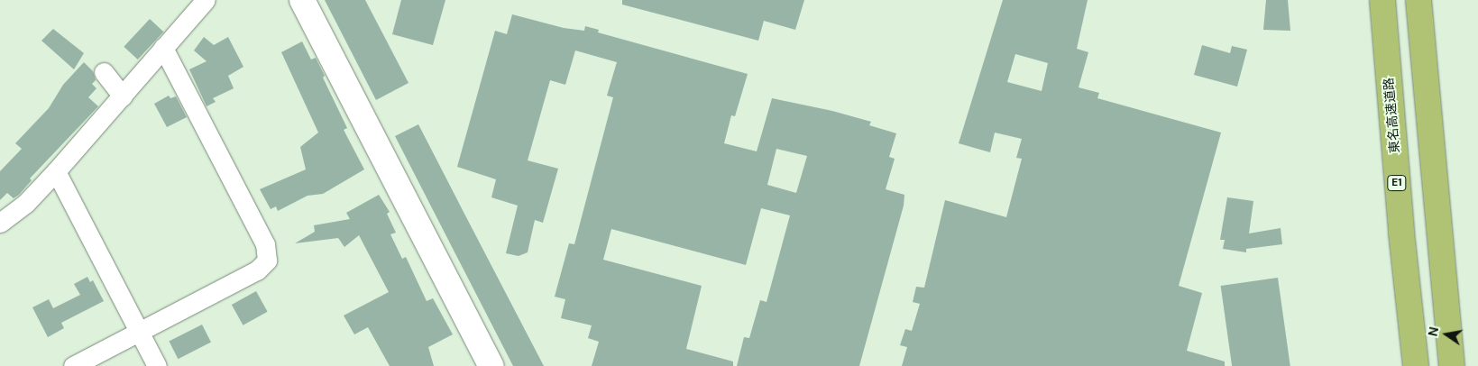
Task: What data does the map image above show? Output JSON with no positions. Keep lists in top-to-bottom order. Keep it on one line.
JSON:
{"streets":{"highway":["東名高速道路","E1"]},"north":"left"}
